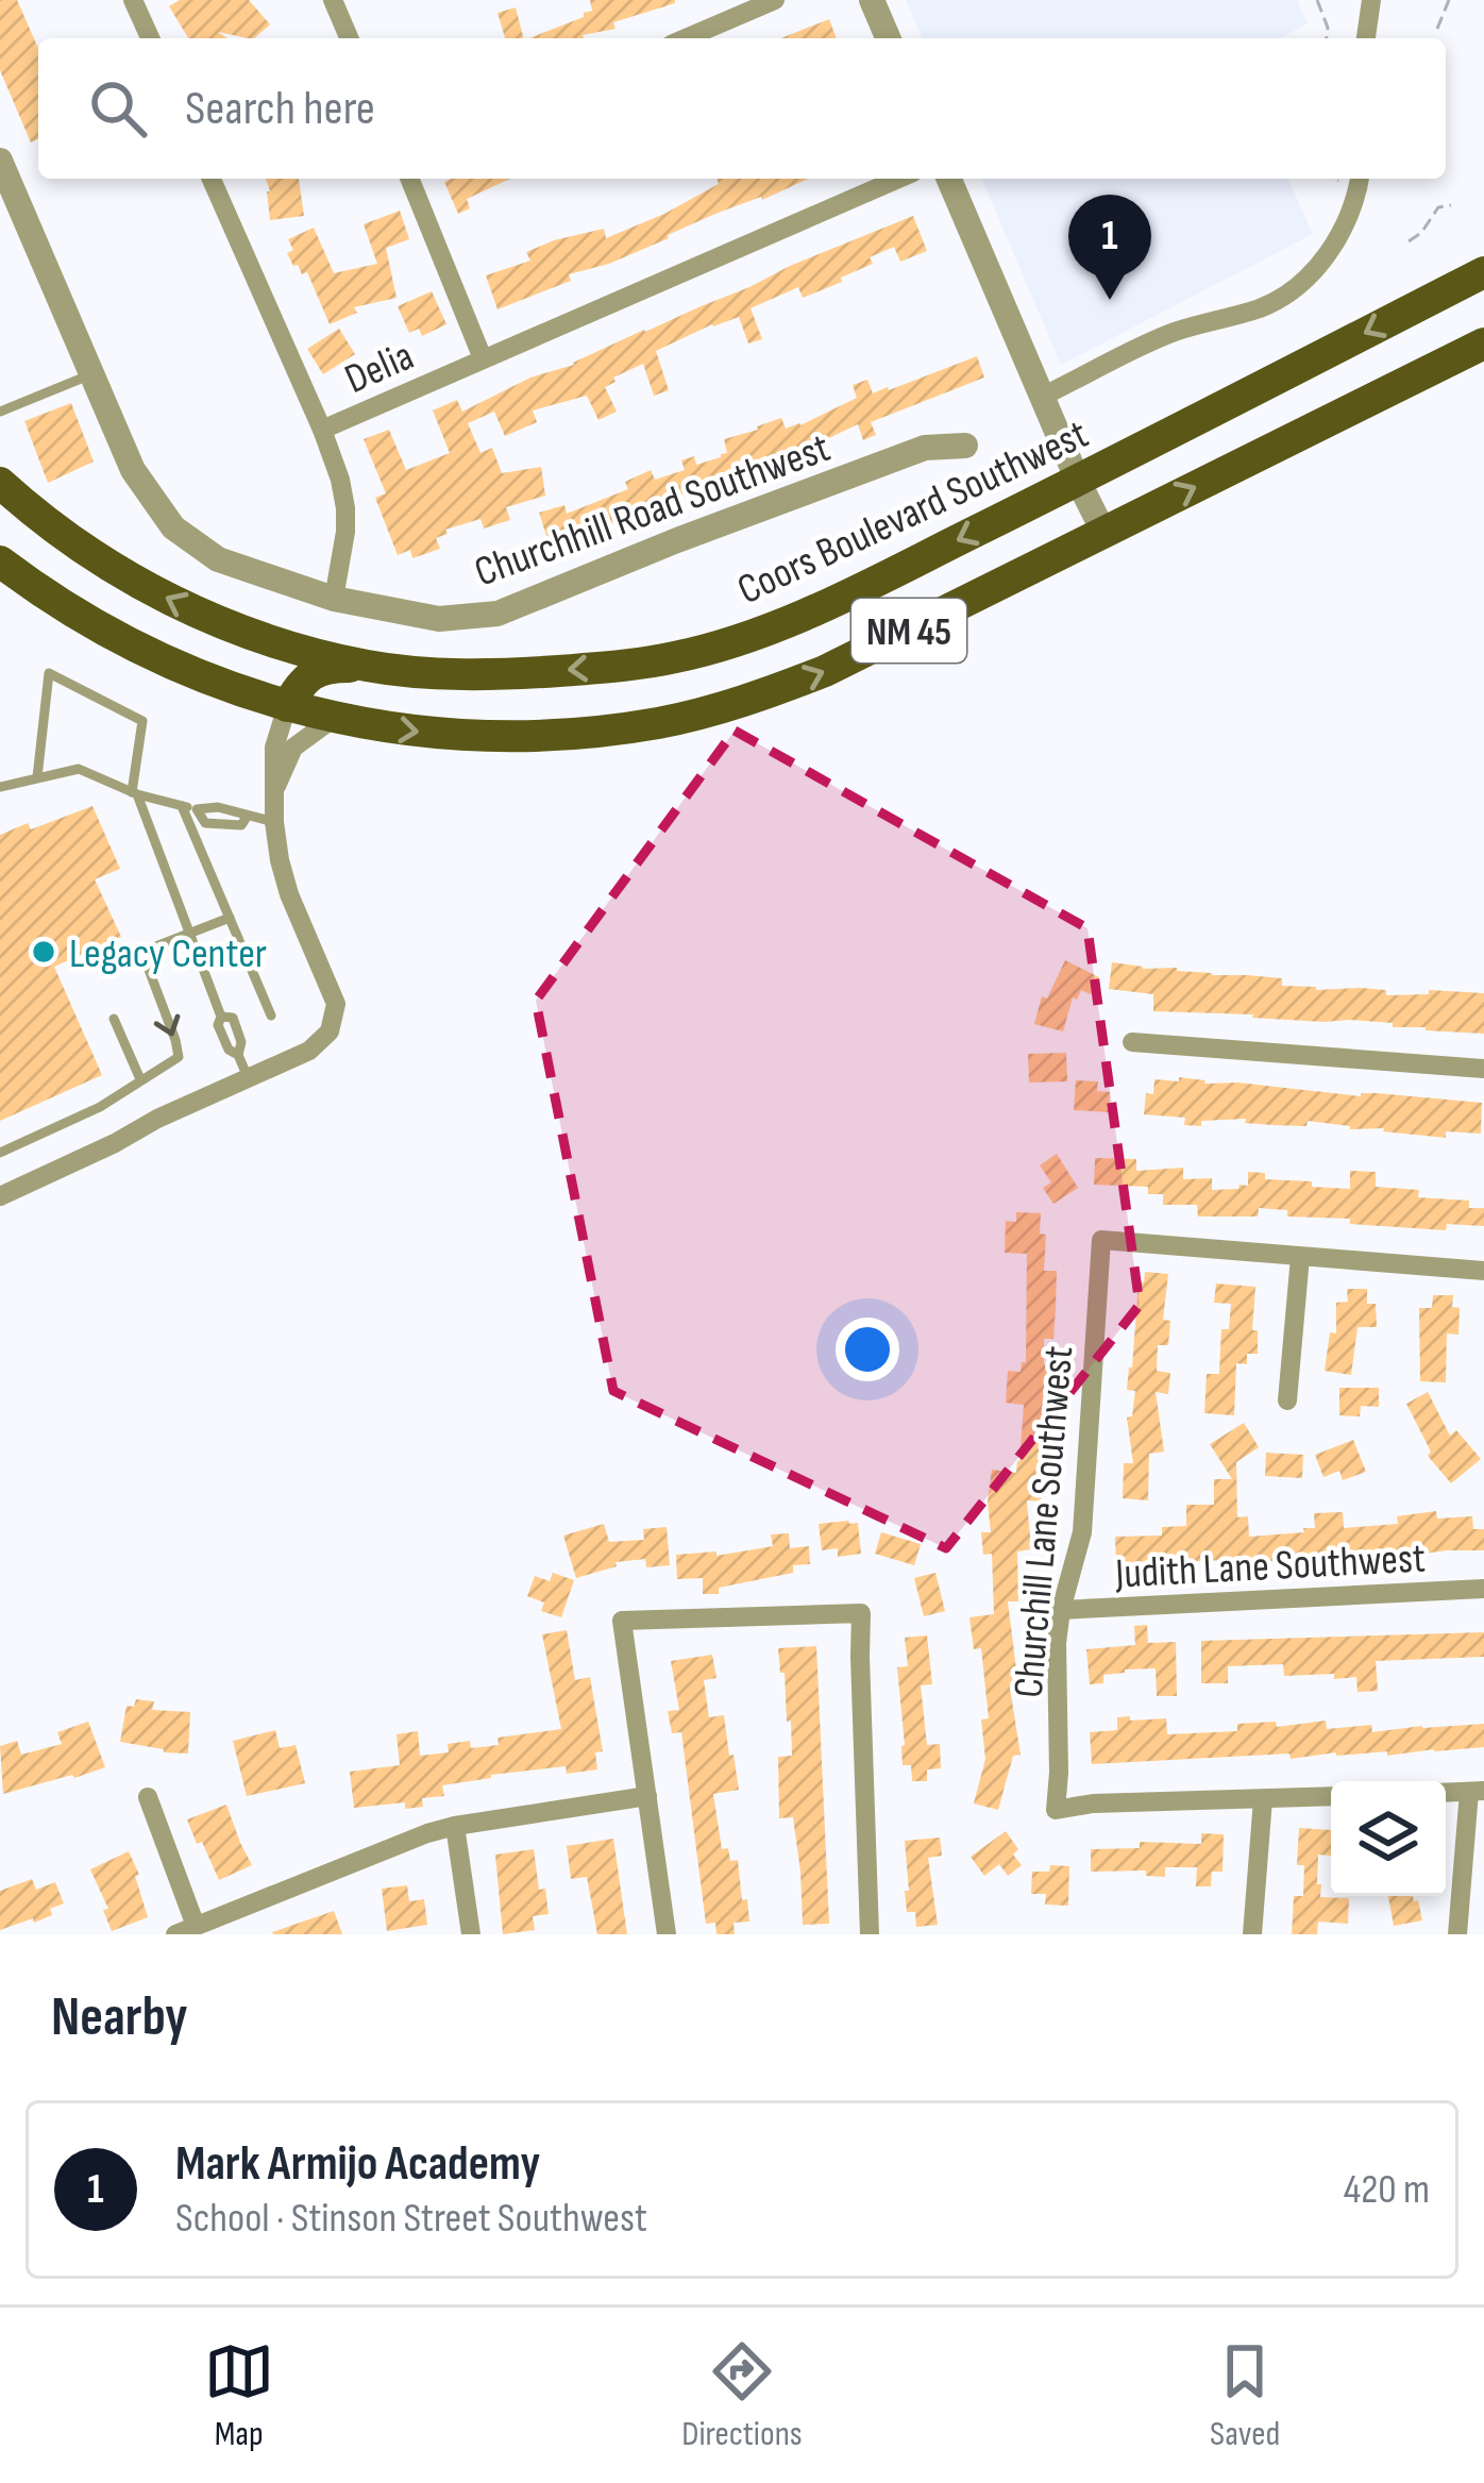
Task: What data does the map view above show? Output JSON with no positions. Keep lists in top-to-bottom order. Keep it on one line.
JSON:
{"streets":{"main road":["Coors Boulevard Southwest","NM 45"],"street":["Delia","Churchhill Road Southwest","Churchill Lane Southwest","Judith Lane Southwest"]},"crossings":[["Delia","Churchhill Road Southwest"],["Churchill Lane Southwest","Judith Lane Southwest"]],"places":["Legacy Center"],"page":{"search":"Search here","pins":"1","heading":"Nearby","list":[{"mark":"1","name":"Mark Armijo Academy","note":"School · Stinson Street Southwest","value":"420 m"}],"nav":["Map","Directions","Saved"]}}
